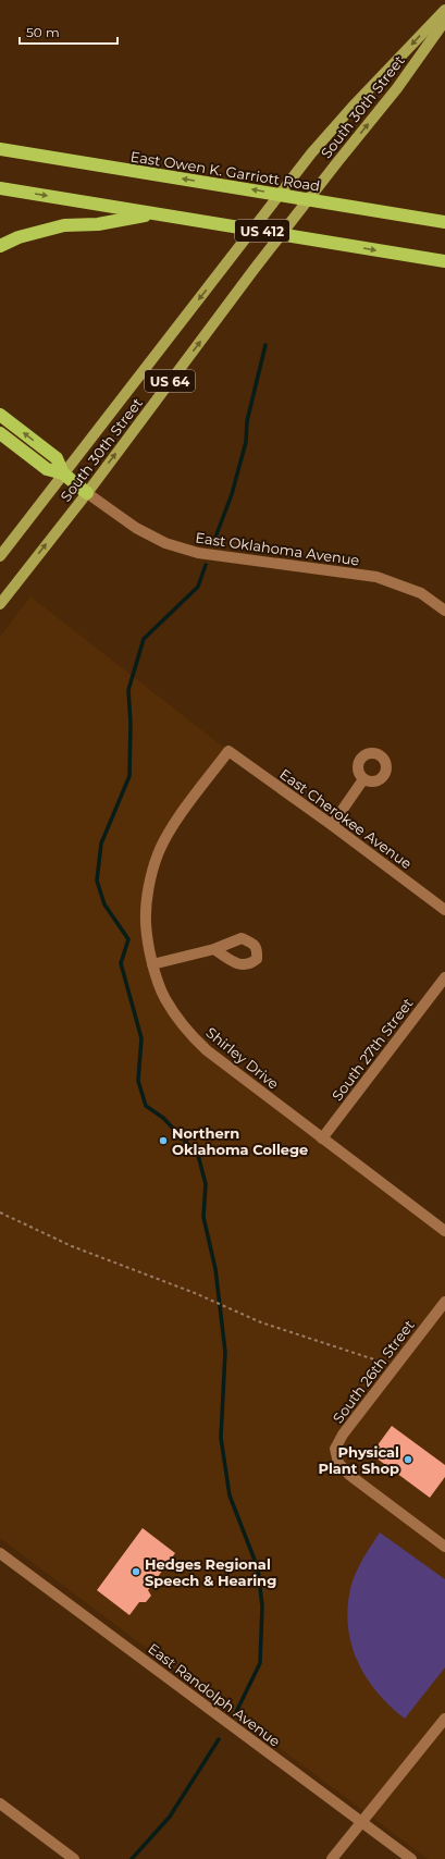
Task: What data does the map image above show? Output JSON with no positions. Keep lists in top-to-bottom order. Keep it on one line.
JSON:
{"streets":{"highway":["East Owen K. Garriott Road","US 412"],"main road":["South 30th Street","US 64"],"street":["East Oklahoma Avenue","East Cherokee Avenue","South 27th Street","Shirley Drive","South 26th Street","East Randolph Avenue"]},"crossings":[["South 30th Street","East Oklahoma Avenue"],["East Cherokee Avenue","Shirley Drive"],["South 27th Street","Shirley Drive"]],"places":["Northern Oklahoma College","Physical Plant Shop","Hedges Regional Speech & Hearing"],"scale_bar":"50 m"}
